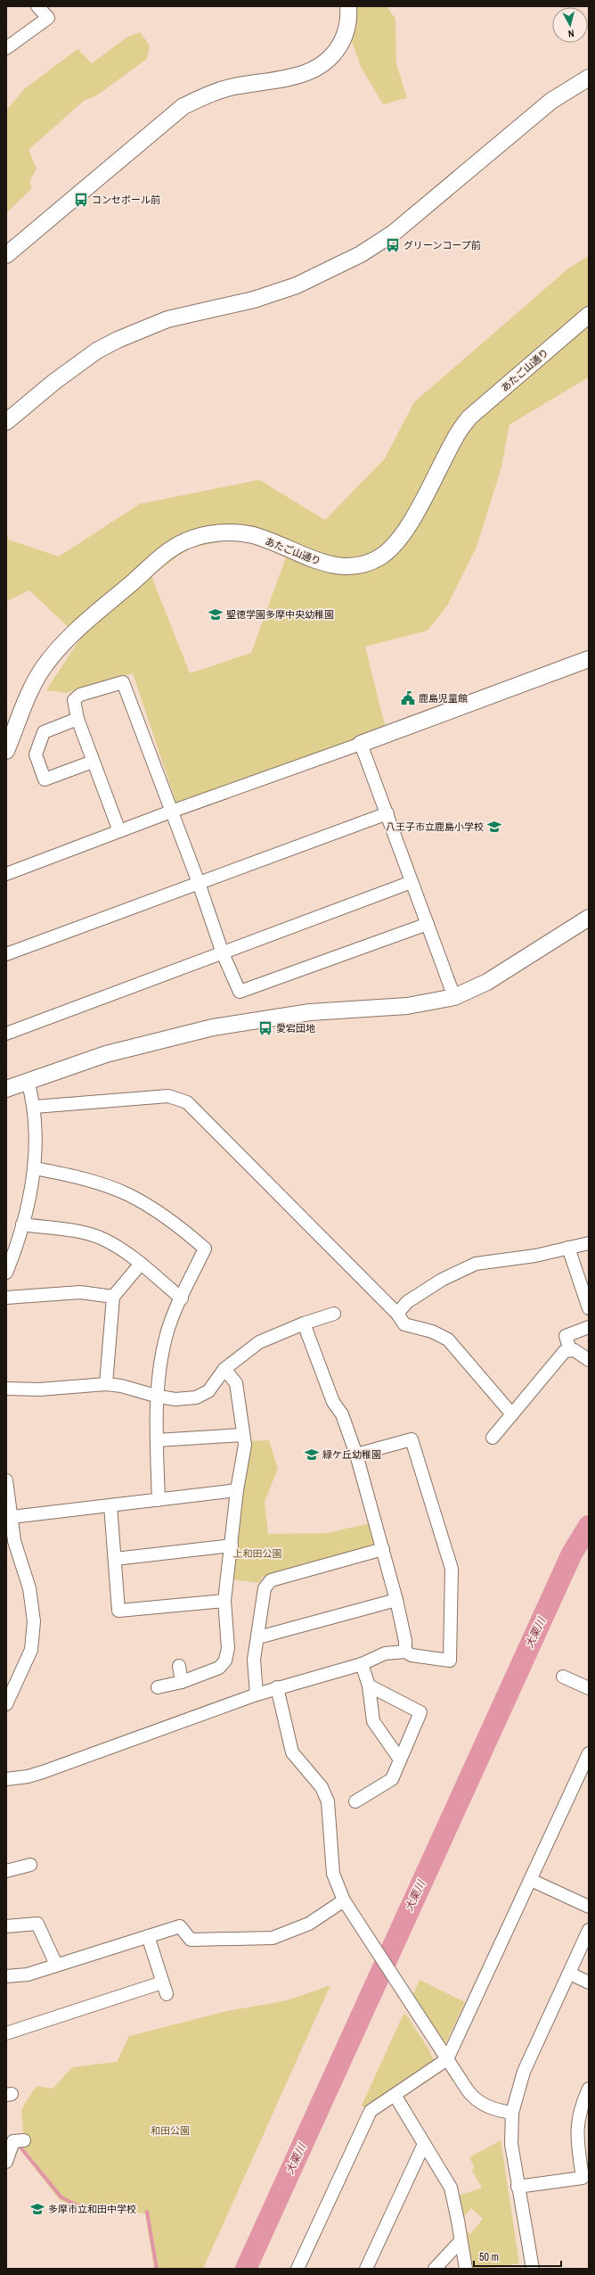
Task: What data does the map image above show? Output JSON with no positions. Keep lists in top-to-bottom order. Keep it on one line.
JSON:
{"streets":{"street":["あたご山通り"]},"water":["大栗川"],"parks":["上和田公園","和田公園"],"places":{"bus stop":["コンセボール前","グリーンコープ前","愛宕団地"],"school or university":["聖徳学園多摩中央幼稚園","八王子市立鹿島小学校","緑ケ丘幼稚園","多摩市立和田中学校"],"public building":["鹿島児童館"]},"scale_bar":"50 m","north":"bottom"}
